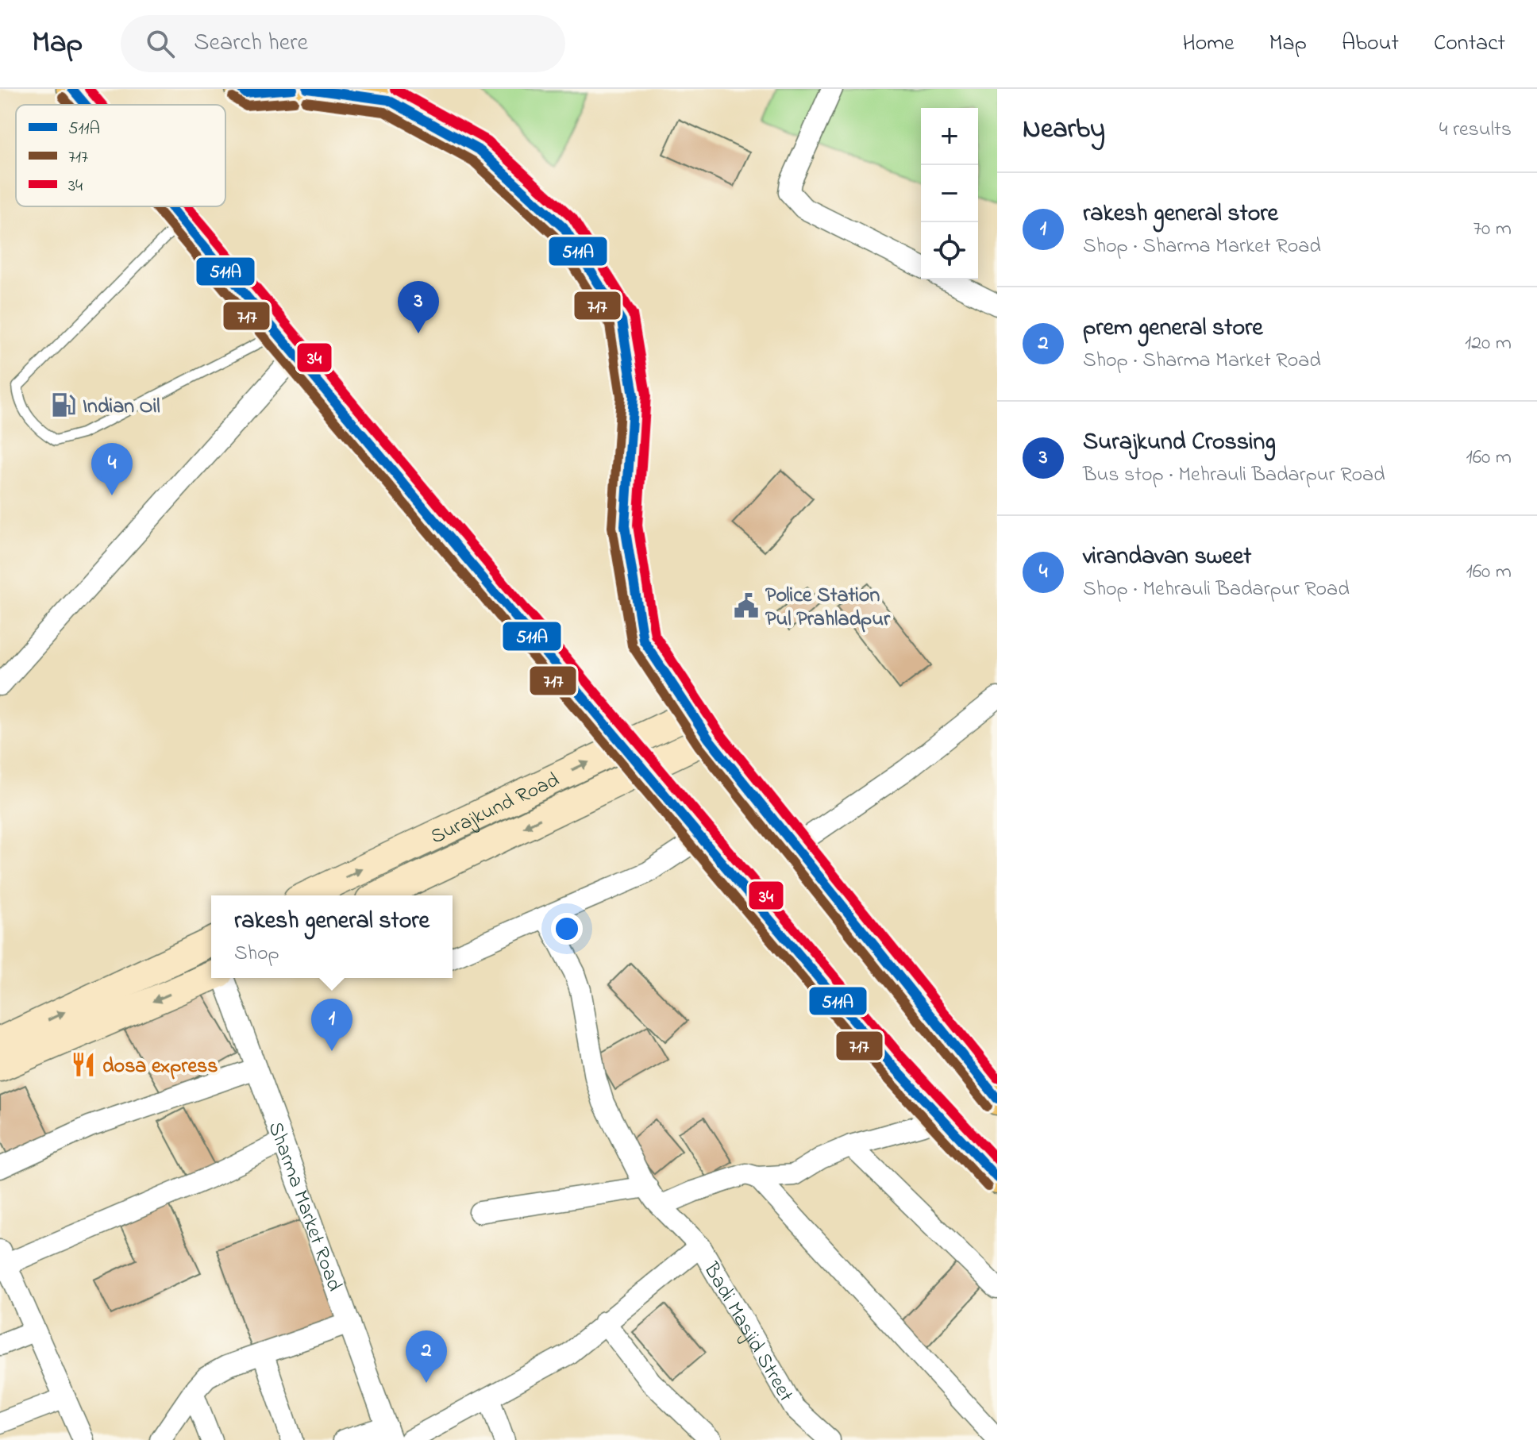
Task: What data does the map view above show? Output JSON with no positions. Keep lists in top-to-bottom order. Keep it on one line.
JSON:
{"streets":{"main road":["Surajkund Road"],"street":["Sharma Market Road","Badi Masjid Street"]},"places":{"fuel station":["Indian Oil"],"public building":["Police Station Pul Prahladpur"],"restaurant":["dosa express"]},"lines":["transit line 511A","transit line 34","transit line 717"],"legend":["511A","717","34"],"page":{"header":"Map","search":"Search here","nav":["Home","Map","About","Contact"],"heading":["Nearby","4 results"],"map_buttons":["+","−"],"list":[{"mark":"1","name":"rakesh general store","note":"Shop · Sharma Market Road","value":"70 m"},{"mark":"2","name":"prem general store","note":"Shop · Sharma Market Road","value":"120 m"},{"mark":"3","name":"Surajkund Crossing","note":"Bus stop · Mehrauli Badarpur Road","value":"160 m"},{"mark":"4","name":"virandavan sweet","note":"Shop · Mehrauli Badarpur Road","value":"160 m"}],"pins":["3","4","1","2"],"popup":["rakesh general store","Shop"]}}
